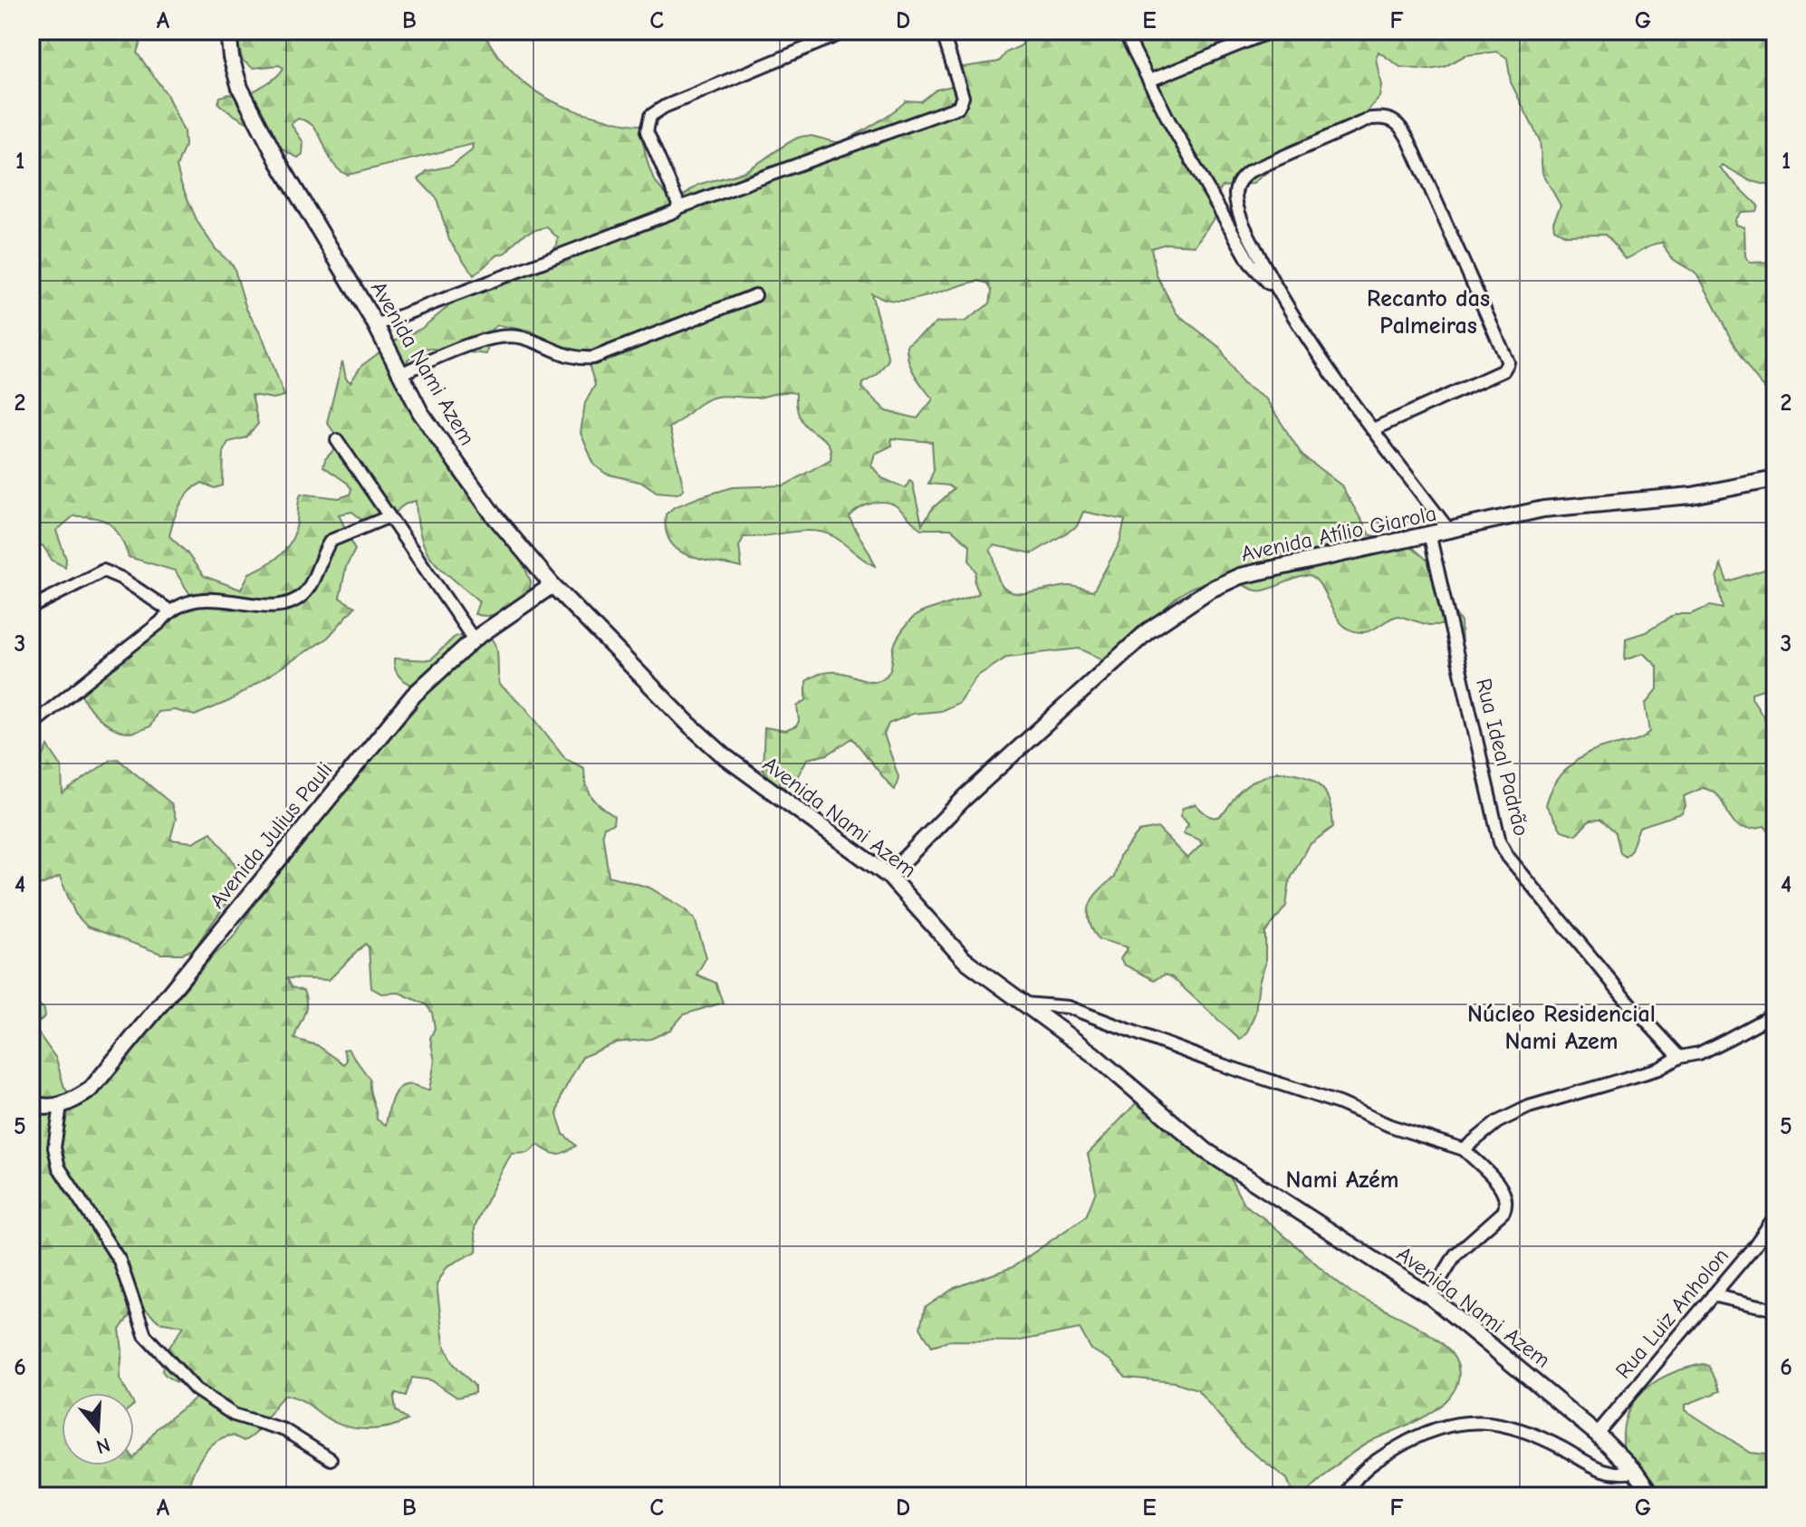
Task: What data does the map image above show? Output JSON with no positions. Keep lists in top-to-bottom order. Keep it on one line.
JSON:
{"streets":{"street":["Avenida Nami Azem","Avenida Atílio Giarola","Rua Ideal Padrão","Avenida Julius Pauli","Rua Luiz Anholon"]},"crossings":[["Avenida Nami Azem","Avenida Atílio Giarola"],["Avenida Nami Azem","Avenida Julius Pauli"],["Avenida Nami Azem","Rua Luiz Anholon"],["Avenida Atílio Giarola","Rua Ideal Padrão"]],"districts":["Recanto das Palmeiras","Núcleo Residencial Nami Azem","Nami Azém"],"north":"bottom","grid":{"columns":["A","B","C","D","E","F","G"],"rows":["1","2","3","4","5","6"]}}
